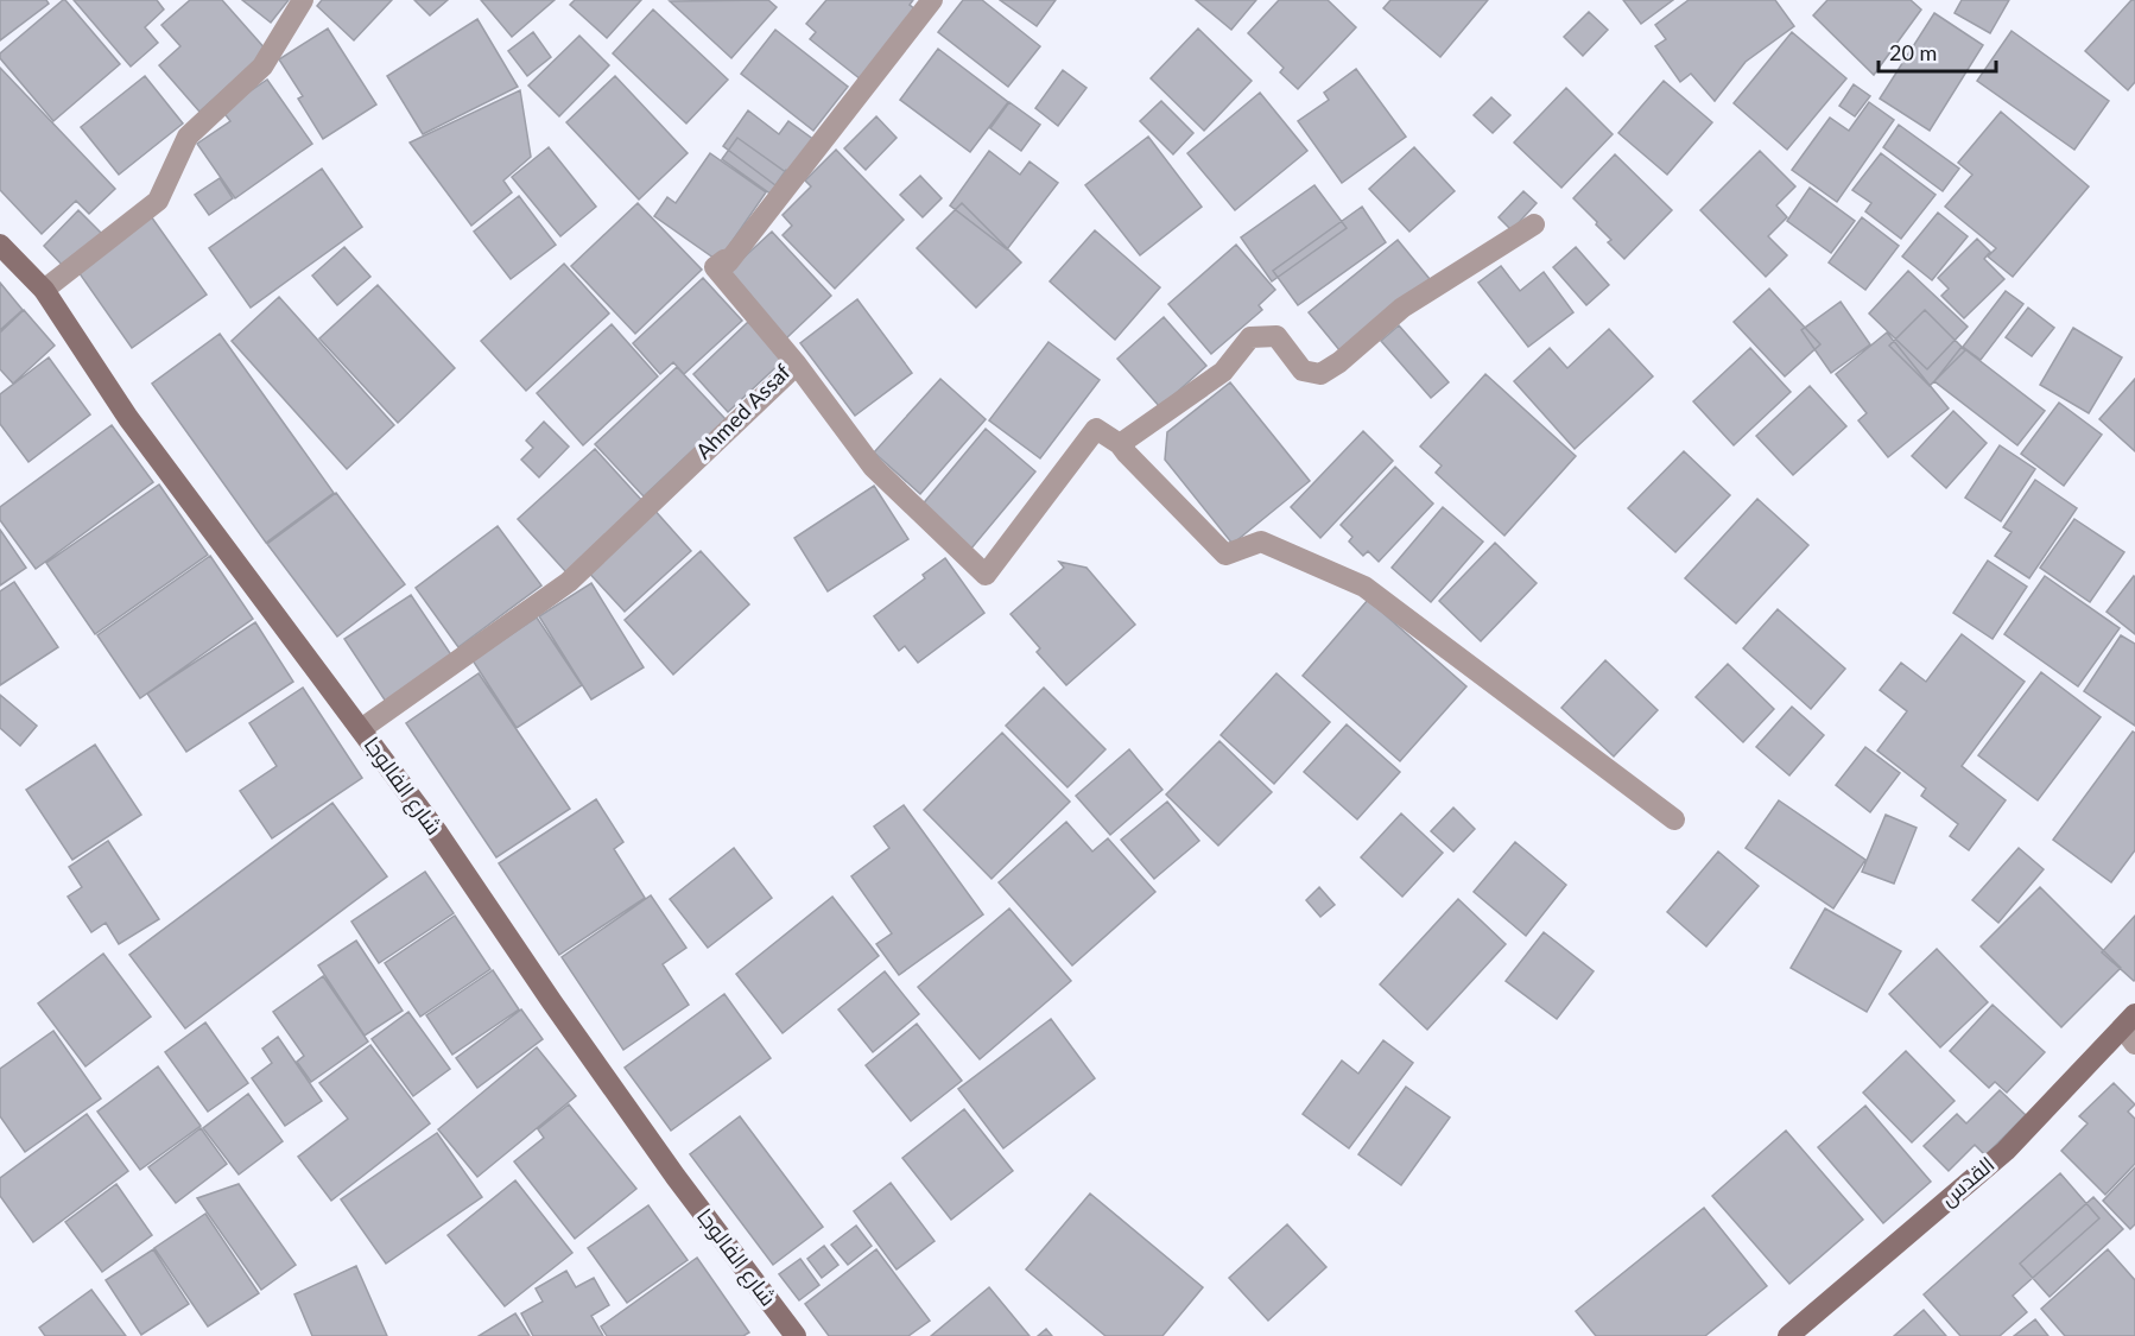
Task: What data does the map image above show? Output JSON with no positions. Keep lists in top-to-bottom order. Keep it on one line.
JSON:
{"streets":{"main road":["شارع الفالوجا","القدس"],"street":["Ahmed Assaf"]},"crossings":[["Ahmed Assaf","شارع الفالوجا"]],"scale_bar":"20 m"}
